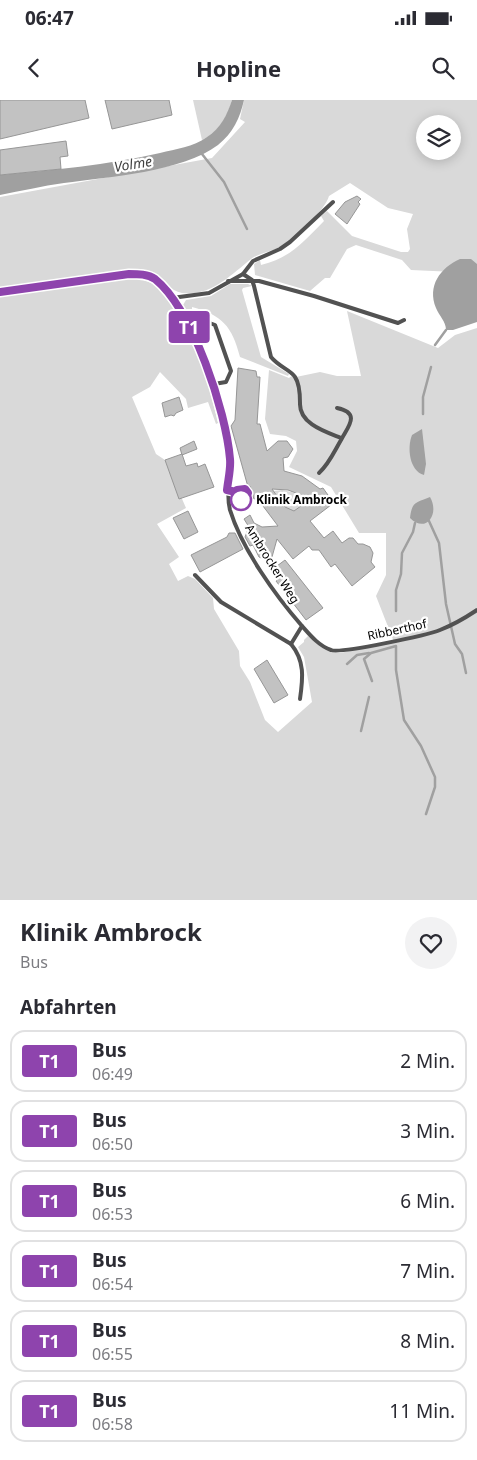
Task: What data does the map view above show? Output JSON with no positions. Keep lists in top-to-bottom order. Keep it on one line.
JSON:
{"streets":{"lane":["Ambrocker Weg","Ribberthof"]},"crossings":[["Ambrocker Weg","Ribberthof"]],"water":["Volme"],"places":["Klinik Ambrock"],"lines":["bus line T1"],"page":{"status":"06:47","header":"Hopline","on_map":"T1","heading":[["Klinik Ambrock","Bus"],"Abfahrten"],"list":[{"mark":"T1","name":"Bus","note":"06:49","value":"2 Min."},{"mark":"T1","name":"Bus","note":"06:50","value":"3 Min."},{"mark":"T1","name":"Bus","note":"06:53","value":"6 Min."},{"mark":"T1","name":"Bus","note":"06:54","value":"7 Min."},{"mark":"T1","name":"Bus","note":"06:55","value":"8 Min."},{"mark":"T1","name":"Bus","note":"06:58","value":"11 Min."}]}}
